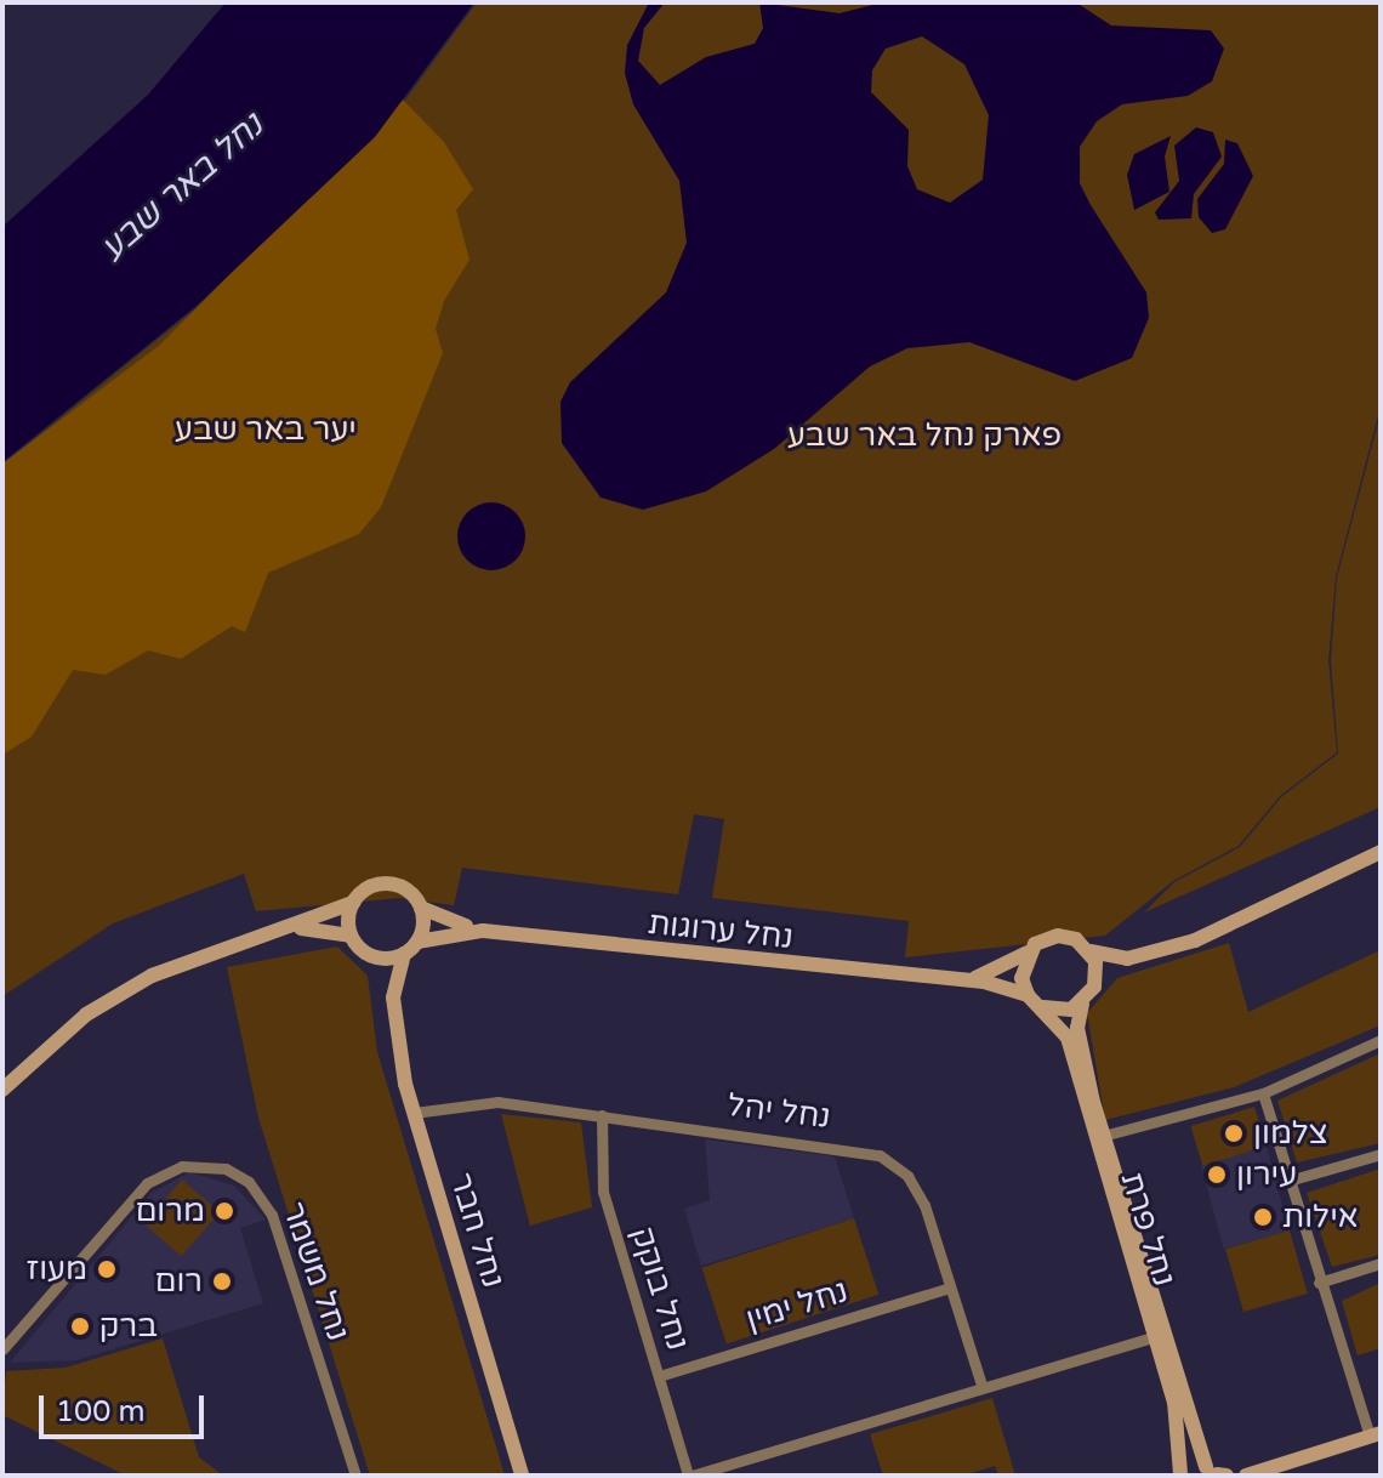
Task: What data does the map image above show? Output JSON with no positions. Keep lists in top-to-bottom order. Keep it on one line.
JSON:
{"streets":{"street":["נחל ערוגות","נחל יהל","נחל פרת","נחל חבר","נחל משמר","נחל בוקק","נחל ימין"]},"crossings":[["נחל ערוגות","נחל פרת"],["נחל ערוגות","נחל חבר"],["נחל יהל","נחל חבר"],["נחל יהל","נחל בוקק"],["נחל יהל","נחל ימין"],["נחל בוקק","נחל ימין"]],"water":["נחל באר שבע"],"parks":["יער באר שבע","פארק נחל באר שבע"],"places":["צלמון","עירון","מרום","אילות","מעוז","רום","ברק"],"scale_bar":"100 m"}
